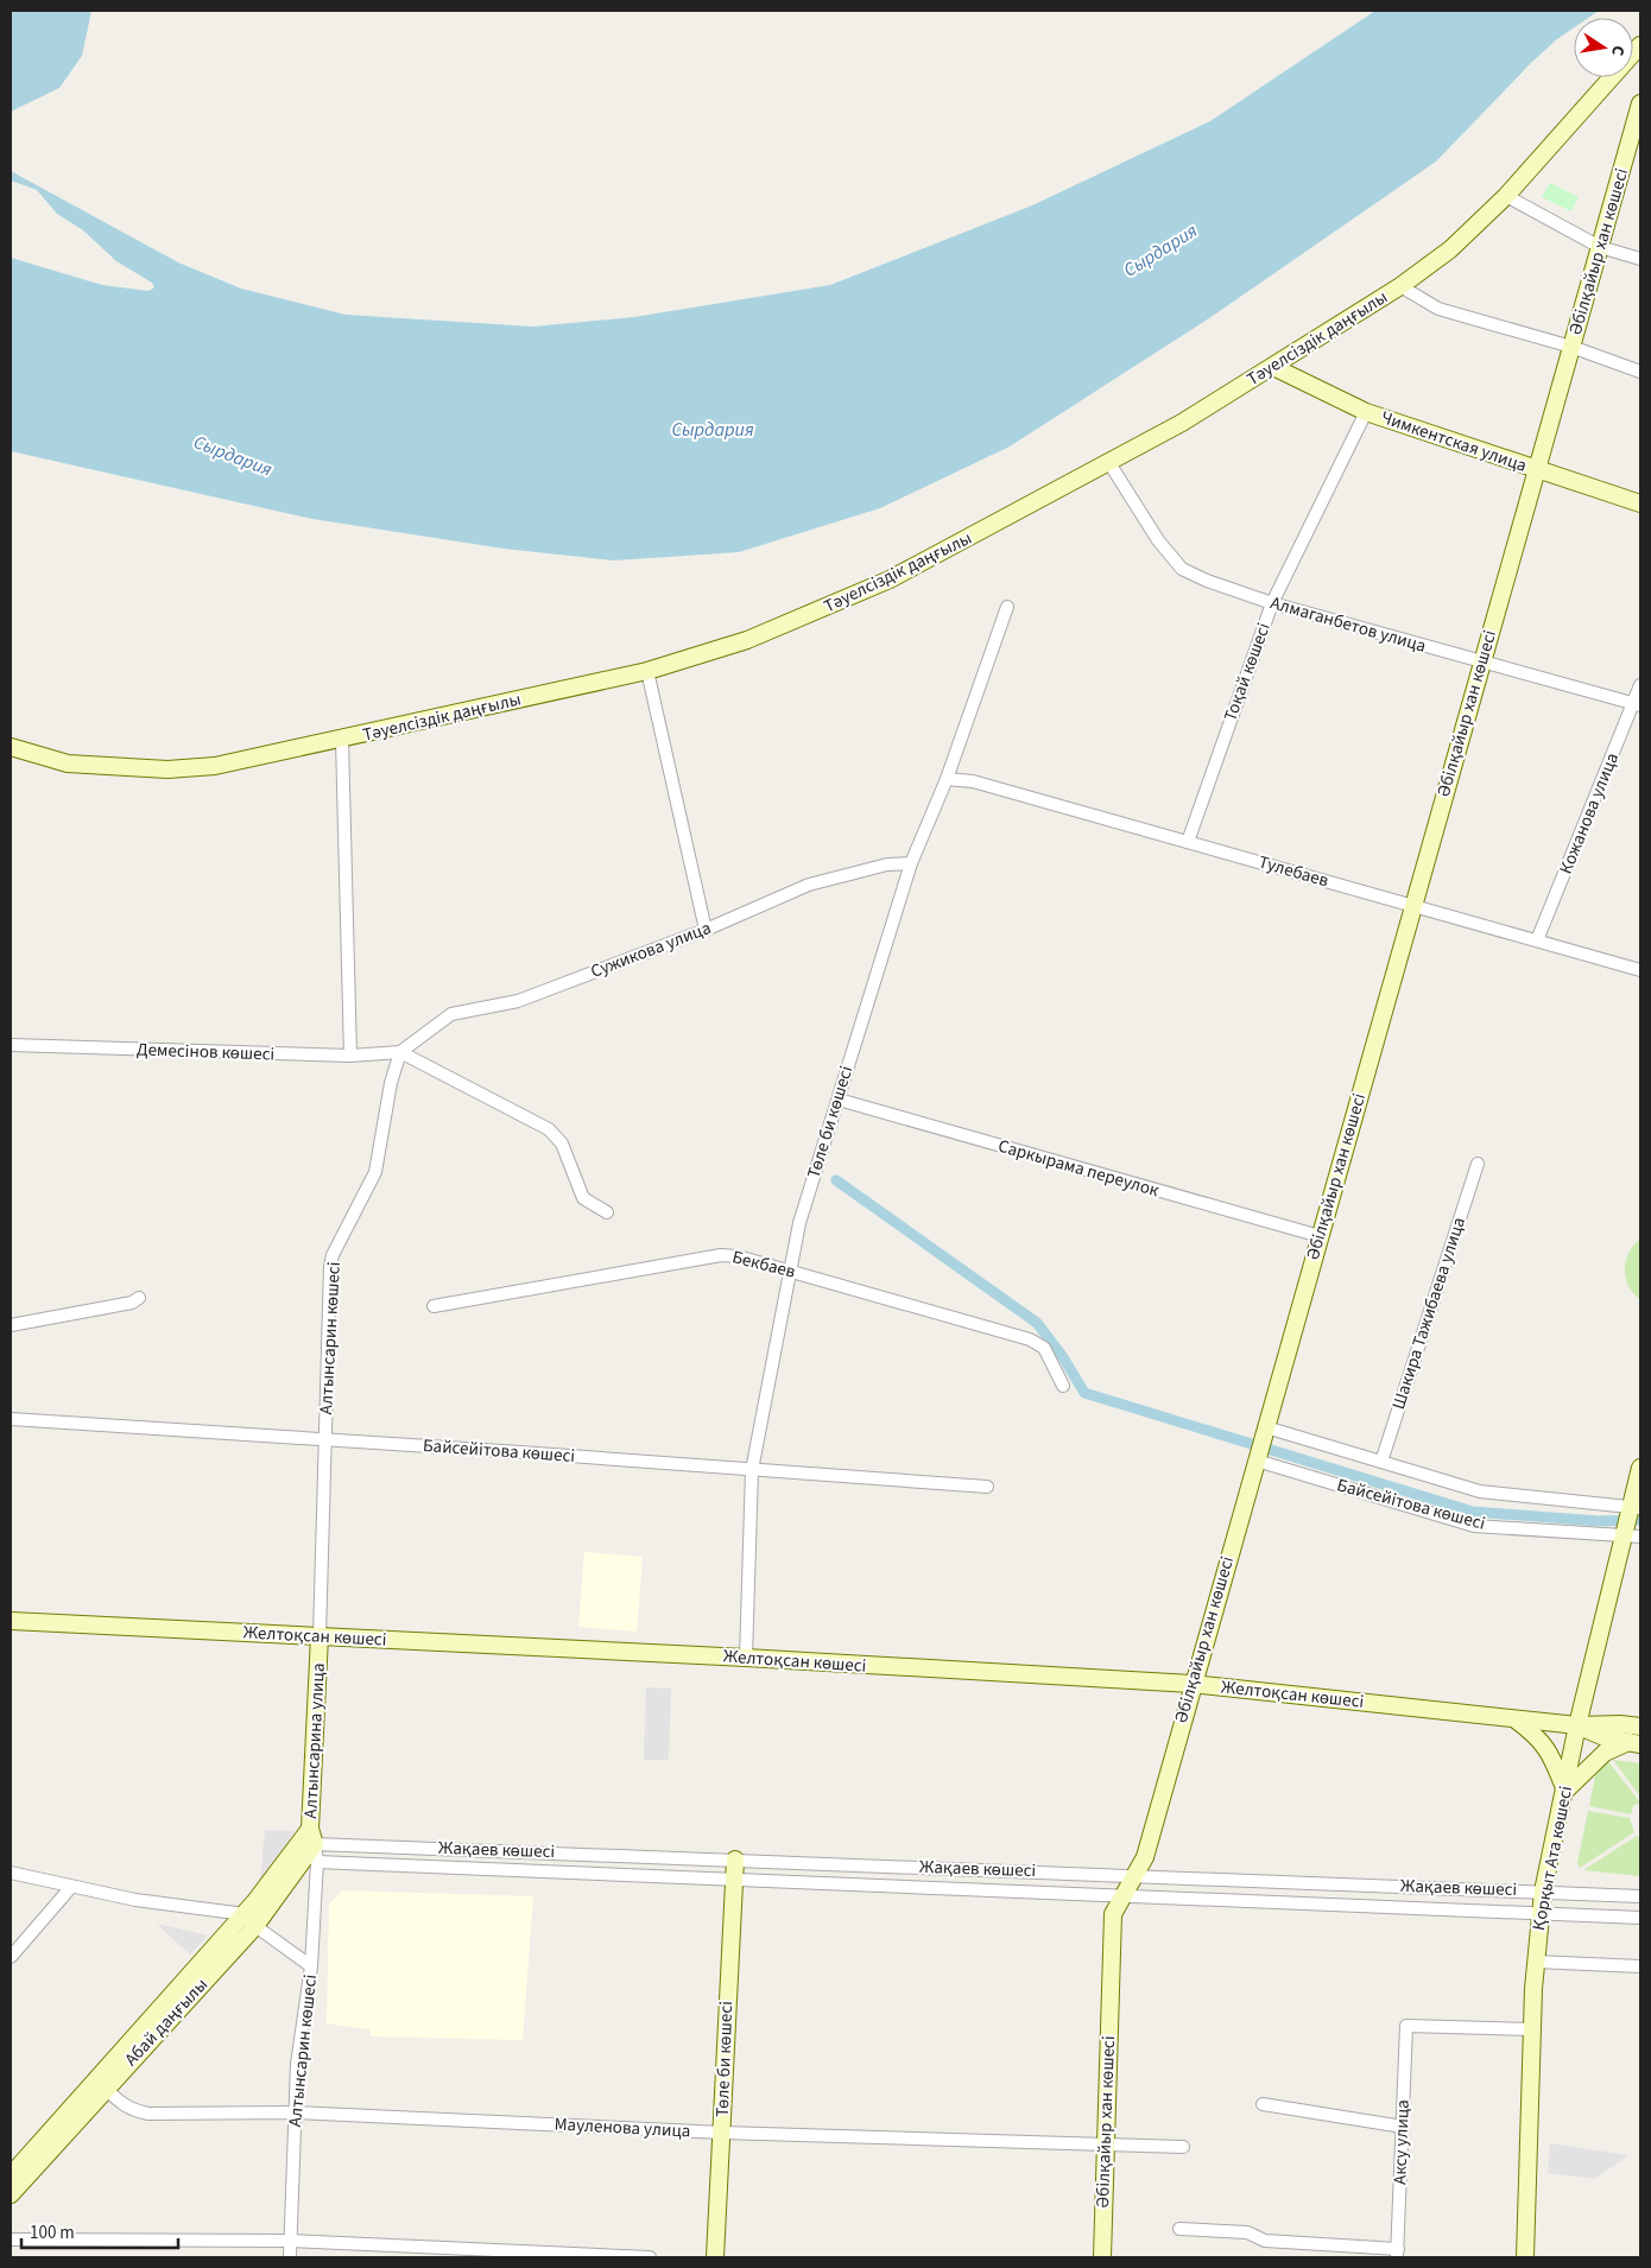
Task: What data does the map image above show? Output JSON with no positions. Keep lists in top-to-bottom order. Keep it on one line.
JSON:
{"streets":{"street":["Әбілқайыр хан көшесі","Тәуелсіздік даңғылы","Чимкентская улица","Алмаганбетов улица","Тоқай көшесі","Кожанова улица","Тулебаев","Сужикова улица","Демесінов көшесі","Төле би көшесі","Саркырама переулок","Бекбаев","Шакира Тажибаева улица","Алтынсарин көшесі","Байсейітова көшесі","Желтоқсан көшесі","Алтынсарина улица","Жақаев көшесі","Қорқыт Ата көшесі","Абай даңғылы","Мауленова улица","Аксу улица"]},"crossings":[["Әбілқайыр хан көшесі","Чимкентская улица"],["Әбілқайыр хан көшесі","Алмаганбетов улица"],["Әбілқайыр хан көшесі","Тулебаев"],["Әбілқайыр хан көшесі","Саркырама переулок"],["Әбілқайыр хан көшесі","Байсейітова көшесі"],["Әбілқайыр хан көшесі","Желтоқсан көшесі"],["Әбілқайыр хан көшесі","Жақаев көшесі"],["Әбілқайыр хан көшесі","Мауленова улица"],["Тәуелсіздік даңғылы","Чимкентская улица"],["Тәуелсіздік даңғылы","Алмаганбетов улица"],["Чимкентская улица","Тоқай көшесі"],["Алмаганбетов улица","Тоқай көшесі"],["Алмаганбетов улица","Кожанова улица"],["Тоқай көшесі","Тулебаев"],["Кожанова улица","Тулебаев"],["Тулебаев","Төле би көшесі"],["Сужикова улица","Демесінов көшесі"],["Сужикова улица","Төле би көшесі"],["Сужикова улица","Алтынсарин көшесі"],["Демесінов көшесі","Алтынсарин көшесі"],["Төле би көшесі","Саркырама переулок"],["Төле би көшесі","Бекбаев"],["Төле би көшесі","Байсейітова көшесі"],["Төле би көшесі","Желтоқсан көшесі"],["Төле би көшесі","Жақаев көшесі"],["Төле би көшесі","Мауленова улица"],["Шакира Тажибаева улица","Байсейітова көшесі"],["Алтынсарин көшесі","Байсейітова көшесі"],["Алтынсарин көшесі","Желтоқсан көшесі"],["Алтынсарин көшесі","Алтынсарина улица"],["Алтынсарин көшесі","Жақаев көшесі"],["Алтынсарин көшесі","Абай даңғылы"],["Алтынсарин көшесі","Мауленова улица"],["Байсейітова көшесі","Қорқыт Ата көшесі"],["Желтоқсан көшесі","Алтынсарина улица"],["Желтоқсан көшесі","Қорқыт Ата көшесі"],["Алтынсарина улица","Жақаев көшесі"],["Алтынсарина улица","Абай даңғылы"],["Жақаев көшесі","Қорқыт Ата көшесі"],["Жақаев көшесі","Абай даңғылы"],["Қорқыт Ата көшесі","Аксу улица"],["Абай даңғылы","Мауленова улица"]],"water":["Сырдария"],"scale_bar":"100 m","north":"right"}
